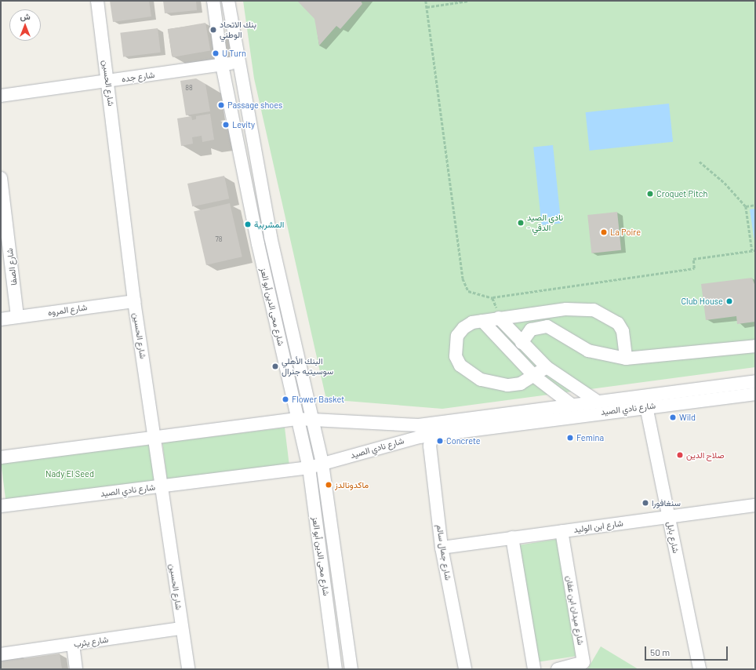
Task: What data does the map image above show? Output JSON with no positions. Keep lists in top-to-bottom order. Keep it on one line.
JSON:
{"streets":{"street":["شارع جده","شارع الحسين","شارع الصفا","شارع محى الدين أبو العز","شارع المروه","شارع نادي الصيد","شارع ابن الوليد","شارع بابل","شارع جمال سالم","شارع ميدان ابن عفان","شارع يثرب"]},"crossings":[["شارع جده","شارع الحسين"],["شارع جده","شارع محى الدين أبو العز"],["شارع الحسين","شارع المروه"],["شارع الحسين","شارع نادي الصيد"],["شارع الحسين","شارع يثرب"],["شارع الصفا","شارع المروه"],["شارع محى الدين أبو العز","شارع نادي الصيد"],["شارع نادي الصيد","شارع بابل"],["شارع نادي الصيد","شارع جمال سالم"],["شارع ابن الوليد","شارع بابل"],["شارع ابن الوليد","شارع جمال سالم"],["شارع ابن الوليد","شارع ميدان ابن عفان"]],"parks":["Nady El Seed"],"places":["بنك الاتحاد الوطني","U Turn","Passage shoes","Levity","Croquet Pitch","نادي الصيد - الدقي","المشربية","La Poire","Club House","البنك الأهلي سوسيتيه جنرال","Flower Basket","Wild","Femina","Concrete","صلاح الدين","ماكدونالدز","سنغافورا"],"house_numbers":["88","78"],"scale_bar":"50 m","north":"top"}
